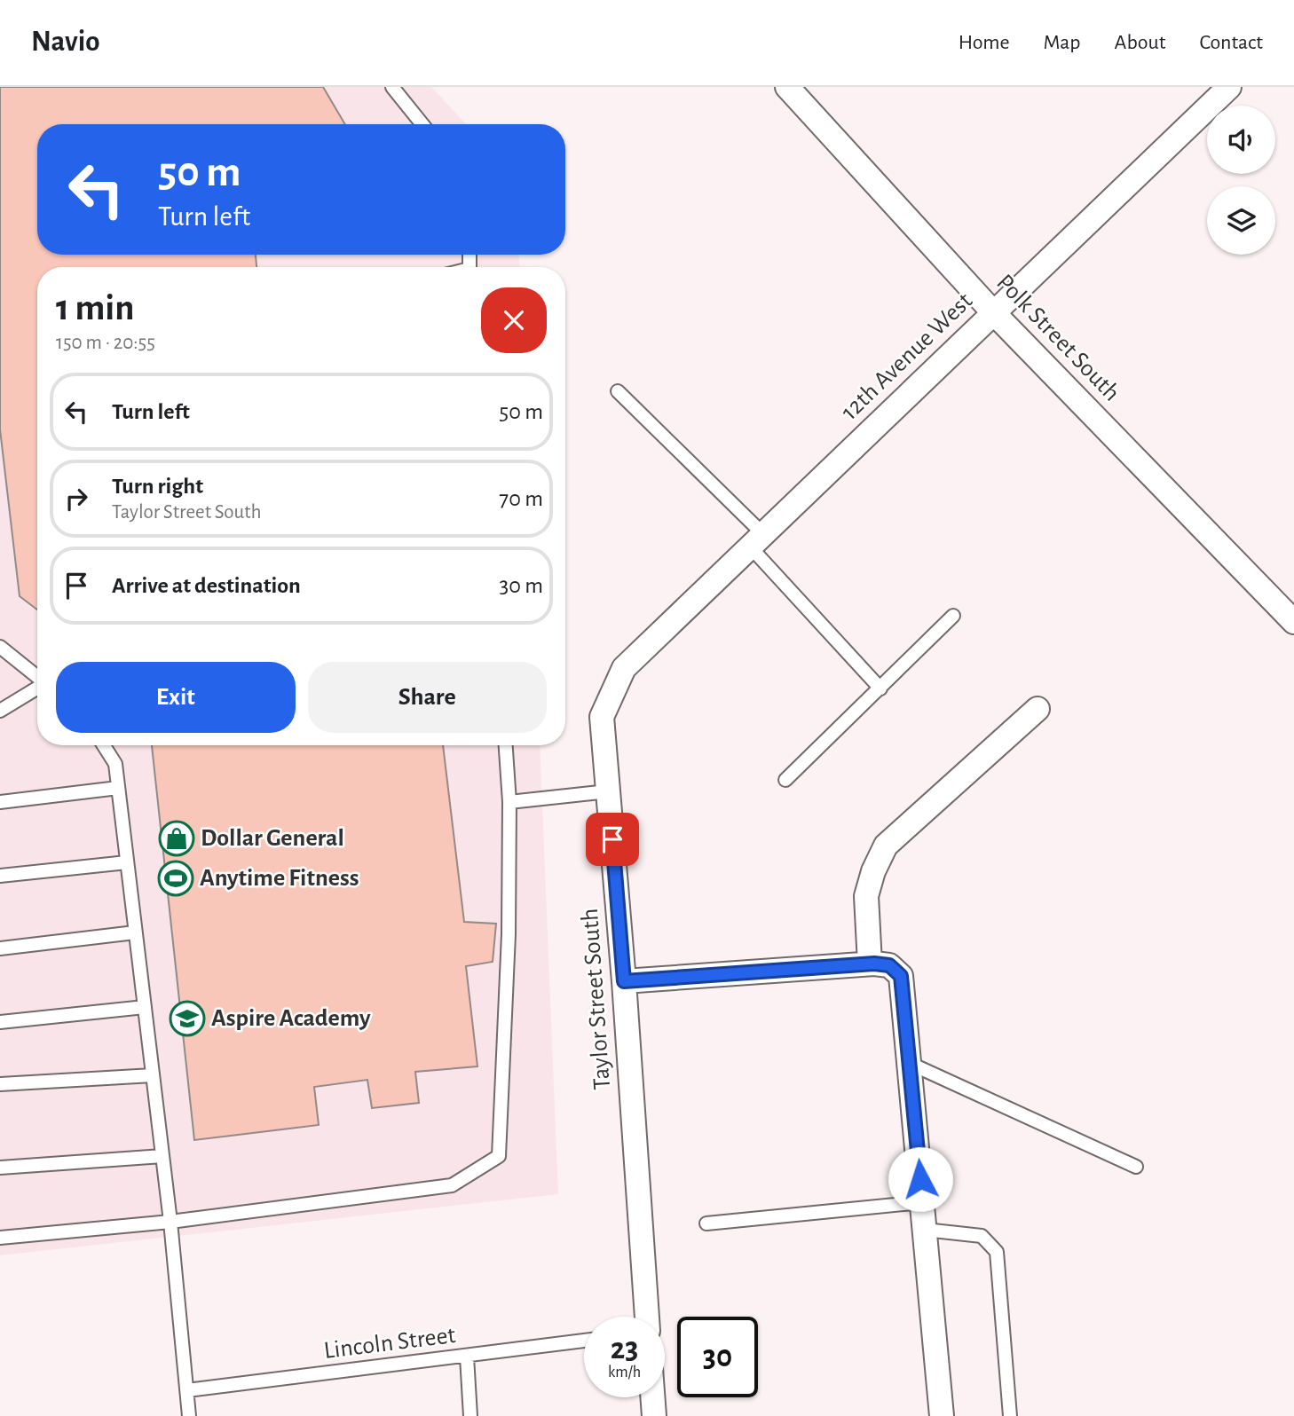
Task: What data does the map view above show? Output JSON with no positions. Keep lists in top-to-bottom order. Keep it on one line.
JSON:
{"streets":{"street":["Polk Street South","12th Avenue West","Taylor Street South"],"lane":["Lincoln Street"]},"crossings":[["Polk Street South","12th Avenue West"],["12th Avenue West","Taylor Street South"]],"places":{"shop":["Dollar General"],"sports":["Anytime Fitness"],"school or university":["Aspire Academy"]},"page":{"header":"Navio","nav":["Home","Map","About","Contact"],"turn":["50 m","Turn left"],"heading":["1 min","150 m · 20:55"],"list":[{"name":"Turn left","value":"50 m"},{"name":"Turn right","note":"Taylor Street South","value":"70 m"},{"name":"Arrive at destination","value":"30 m"}],"buttons":["Exit","Share"],"speed":"23 km/h","limit":"30"}}
